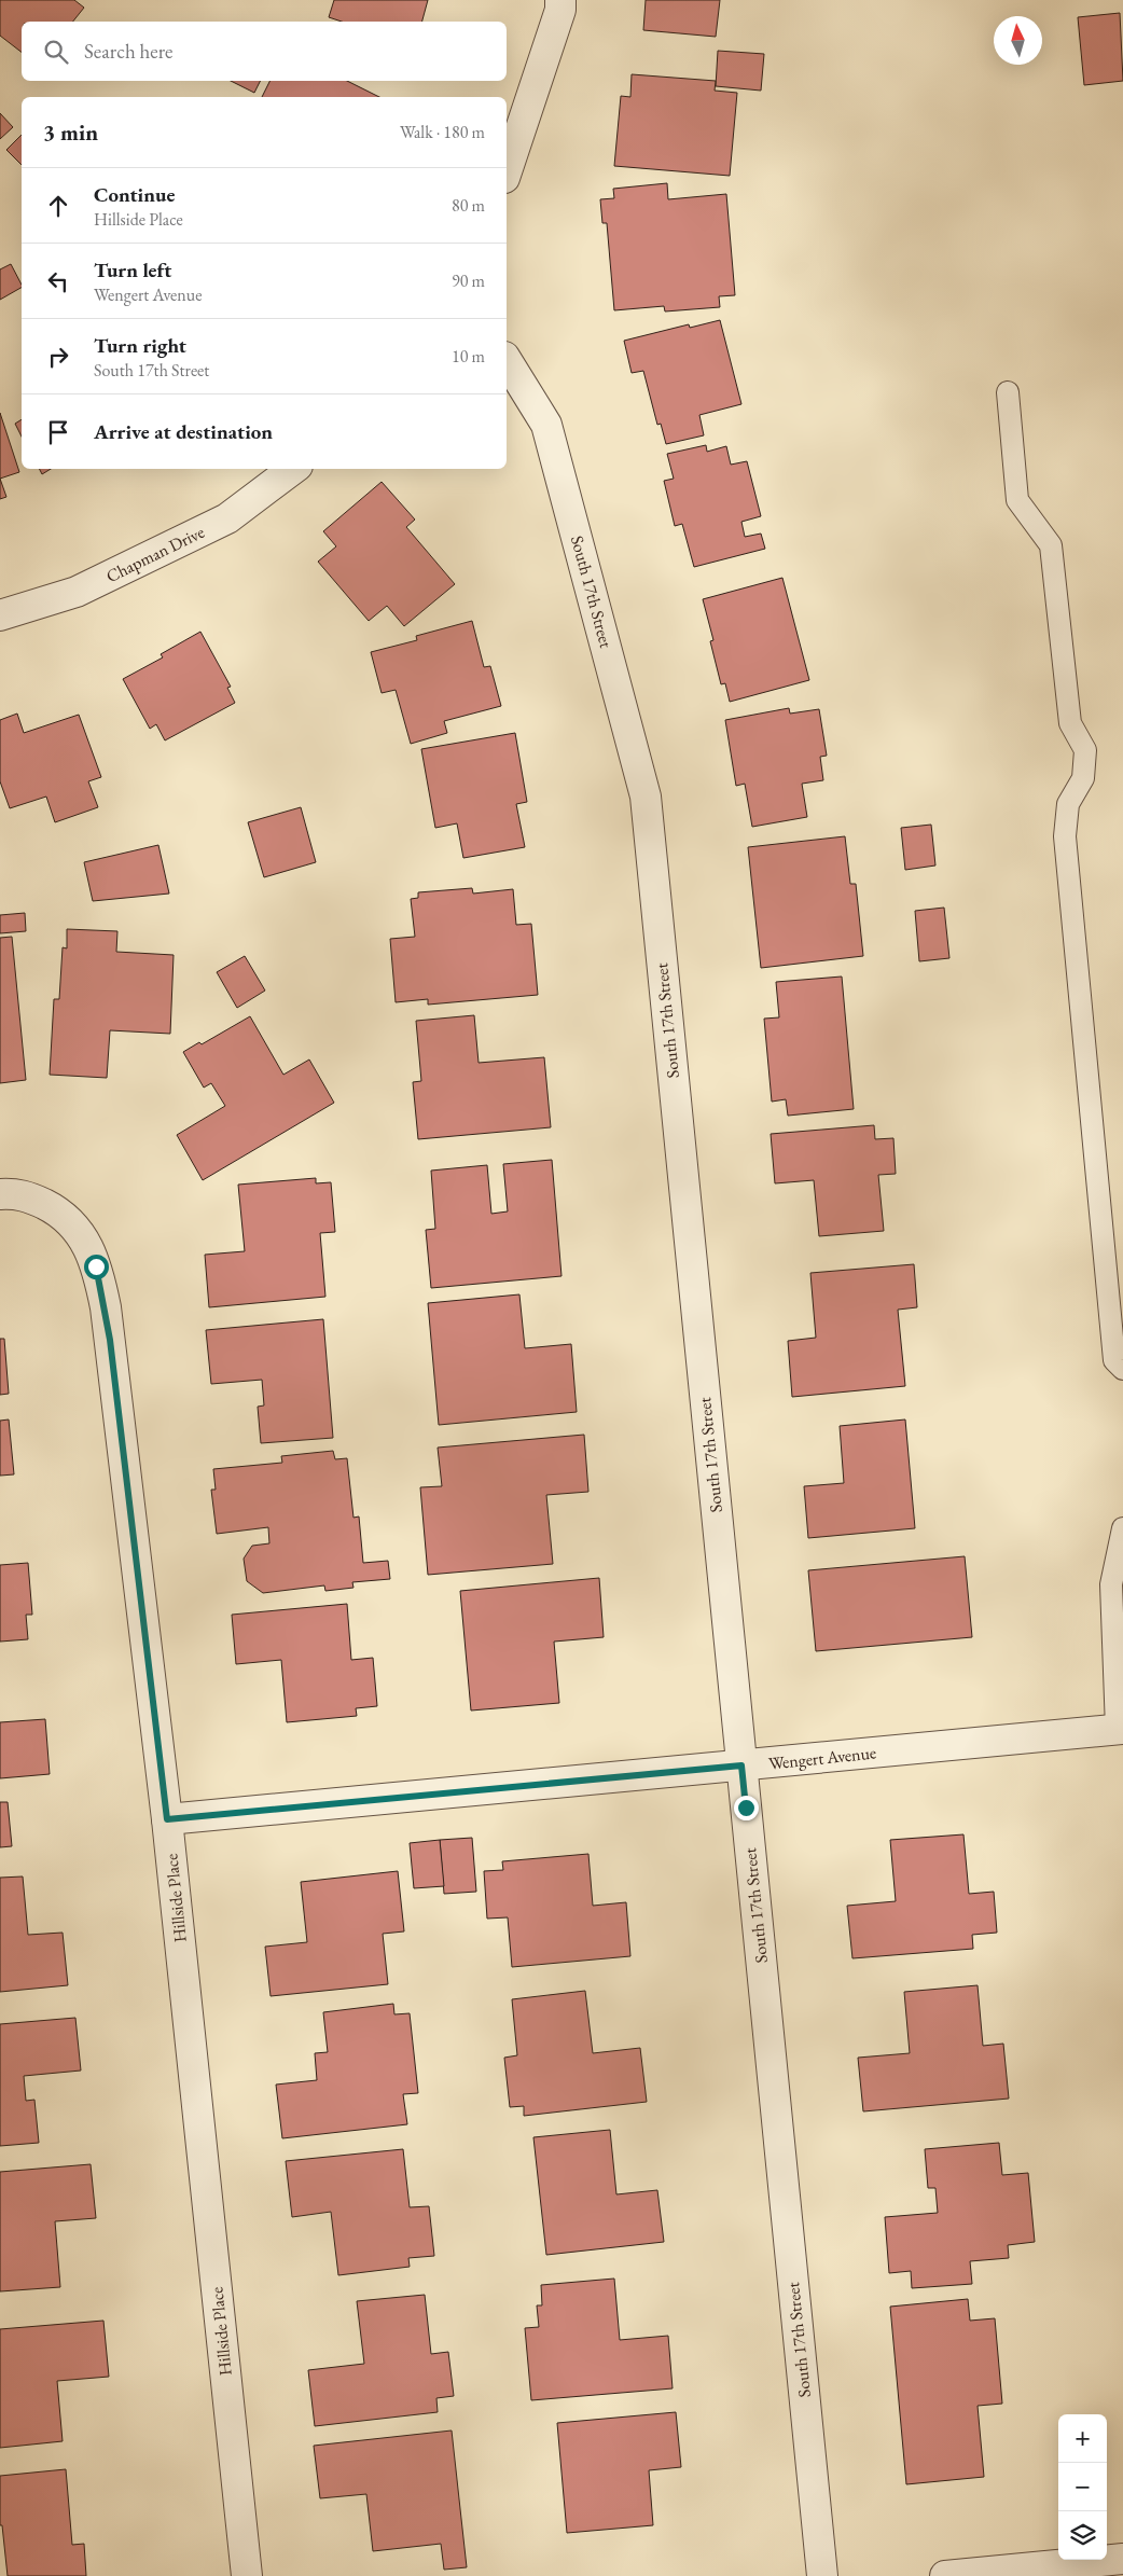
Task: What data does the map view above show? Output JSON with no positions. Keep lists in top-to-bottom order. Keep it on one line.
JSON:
{"streets":{"street":["Chapman Drive","South 17th Street","Wengert Avenue","Hillside Place"]},"crossings":[["South 17th Street","Wengert Avenue"],["Wengert Avenue","Hillside Place"]],"north":"top","page":{"search":"Search here","heading":["3 min","Walk · 180 m"],"list":[["Continue","Hillside Place","80 m"],["Turn left","Wengert Avenue","90 m"],["Turn right","South 17th Street","10 m"],"Arrive at destination"],"map_buttons":["+","−"]}}
